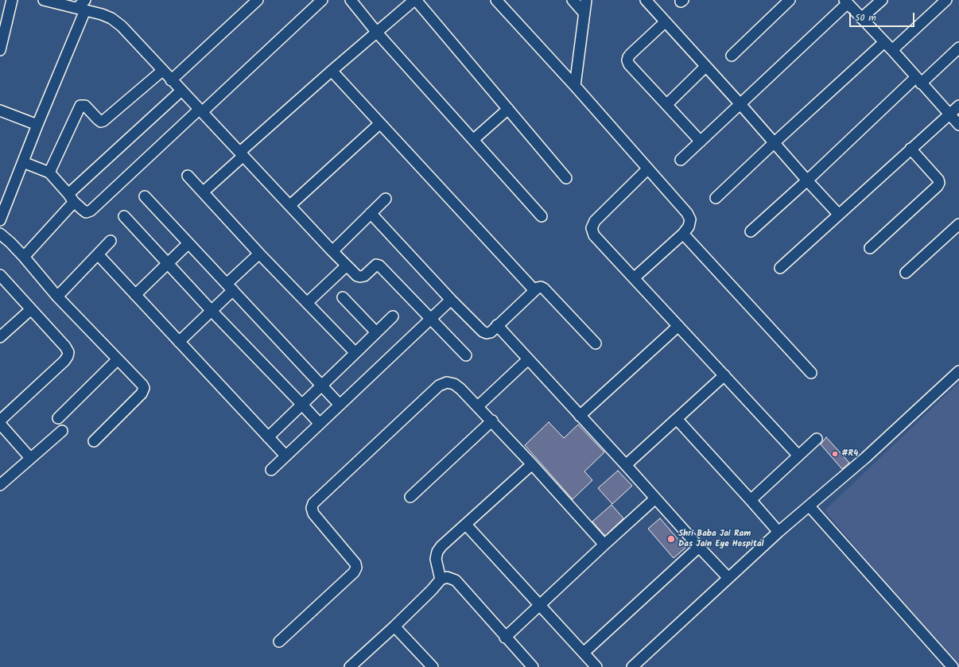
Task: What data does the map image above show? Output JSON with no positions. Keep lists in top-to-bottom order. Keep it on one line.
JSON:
{"places":["#R4","Shri Baba Jai Ram Das Jain Eye Hospital"],"scale_bar":"50 m"}
